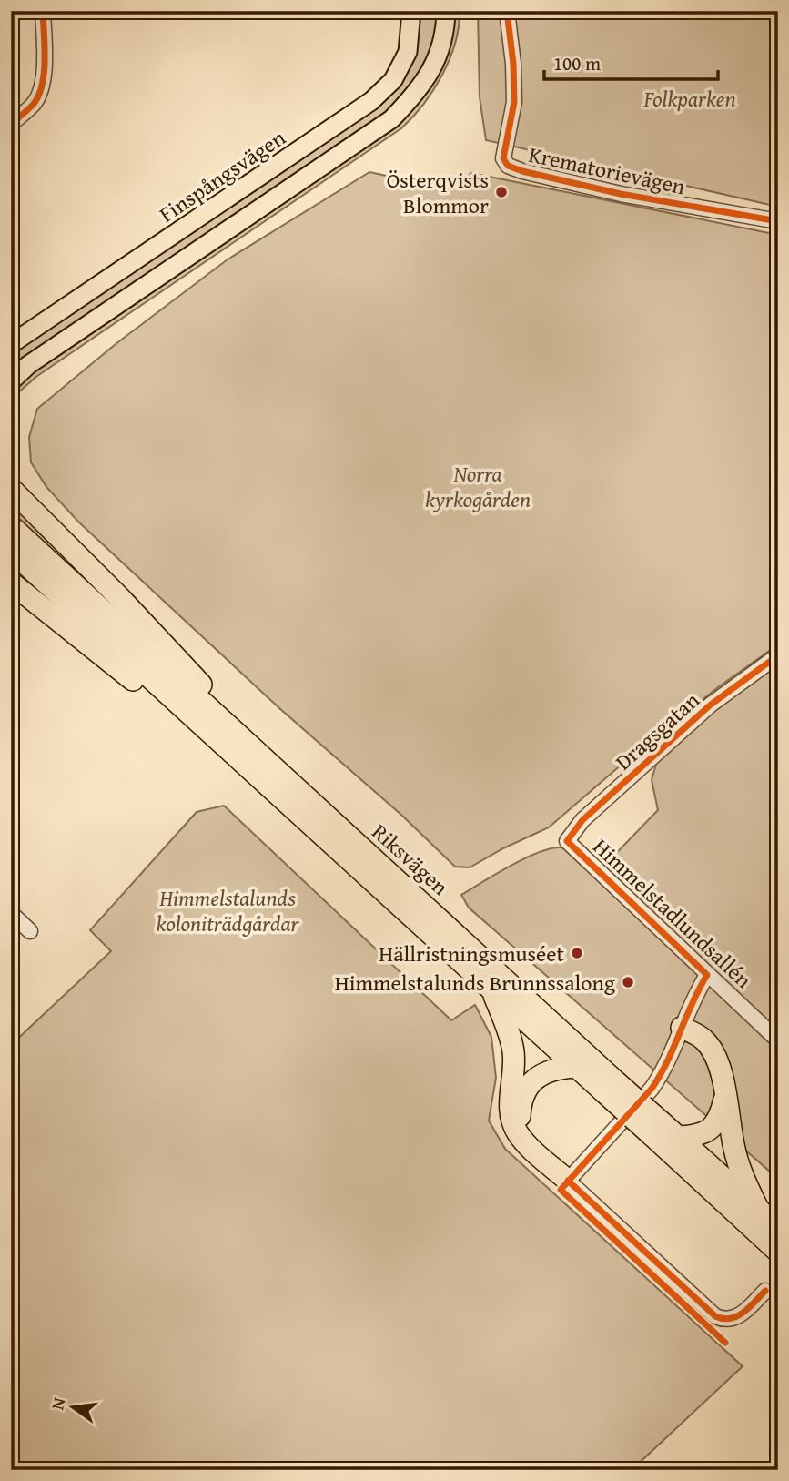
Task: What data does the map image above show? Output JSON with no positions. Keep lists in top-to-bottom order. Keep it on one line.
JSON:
{"streets":{"highway":["Riksvägen"],"main road":["Finspångsvägen"],"street":["Krematorievägen","Dragsgatan","Himmelstadlundsallén"]},"crossings":[["Dragsgatan","Himmelstadlundsallén"]],"parks":["Folkparken","Norra kyrkogården","Himmelstalunds koloniträdgårdar"],"places":["Österqvists Blommor","Hällristningsmuséet","Himmelstalunds Brunnssalong"],"scale_bar":"100 m","north":"left"}
